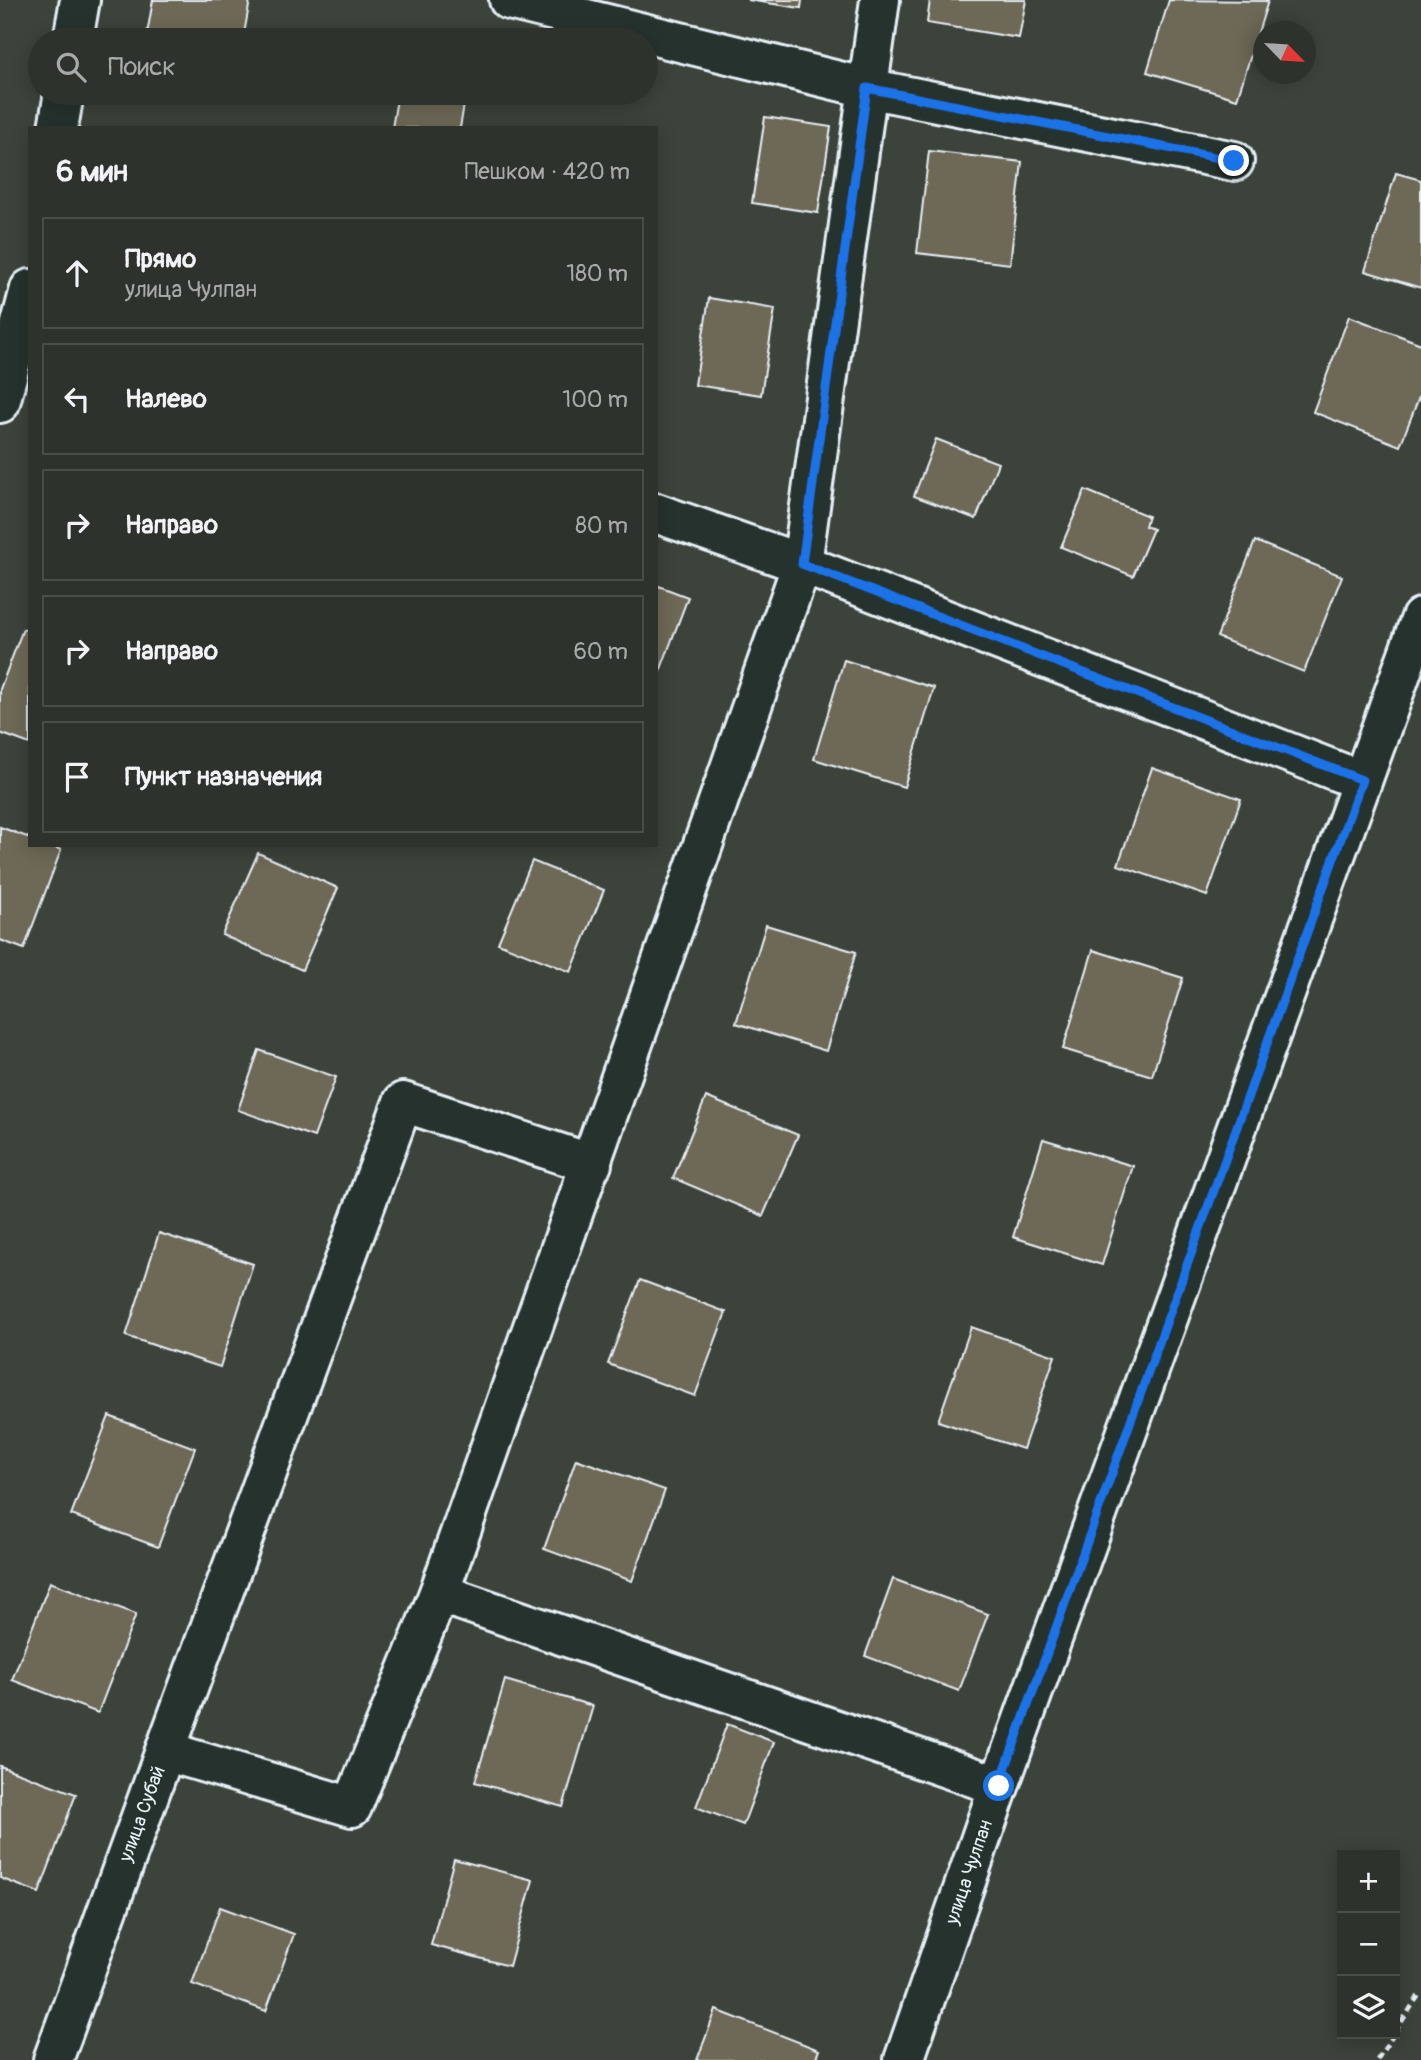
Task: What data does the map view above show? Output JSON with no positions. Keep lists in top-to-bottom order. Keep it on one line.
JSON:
{"streets":{"street":["улица Субай","улица Чулпан"]},"north":"bottom right","page":{"search":"Поиск","heading":["6 мин","Пешком · 420 m"],"list":[["Прямо","улица Чулпан","180 m"],["Налево","100 m"],["Направо","80 m"],["Направо","60 m"],"Пункт назначения"],"map_buttons":["+","−"]}}
